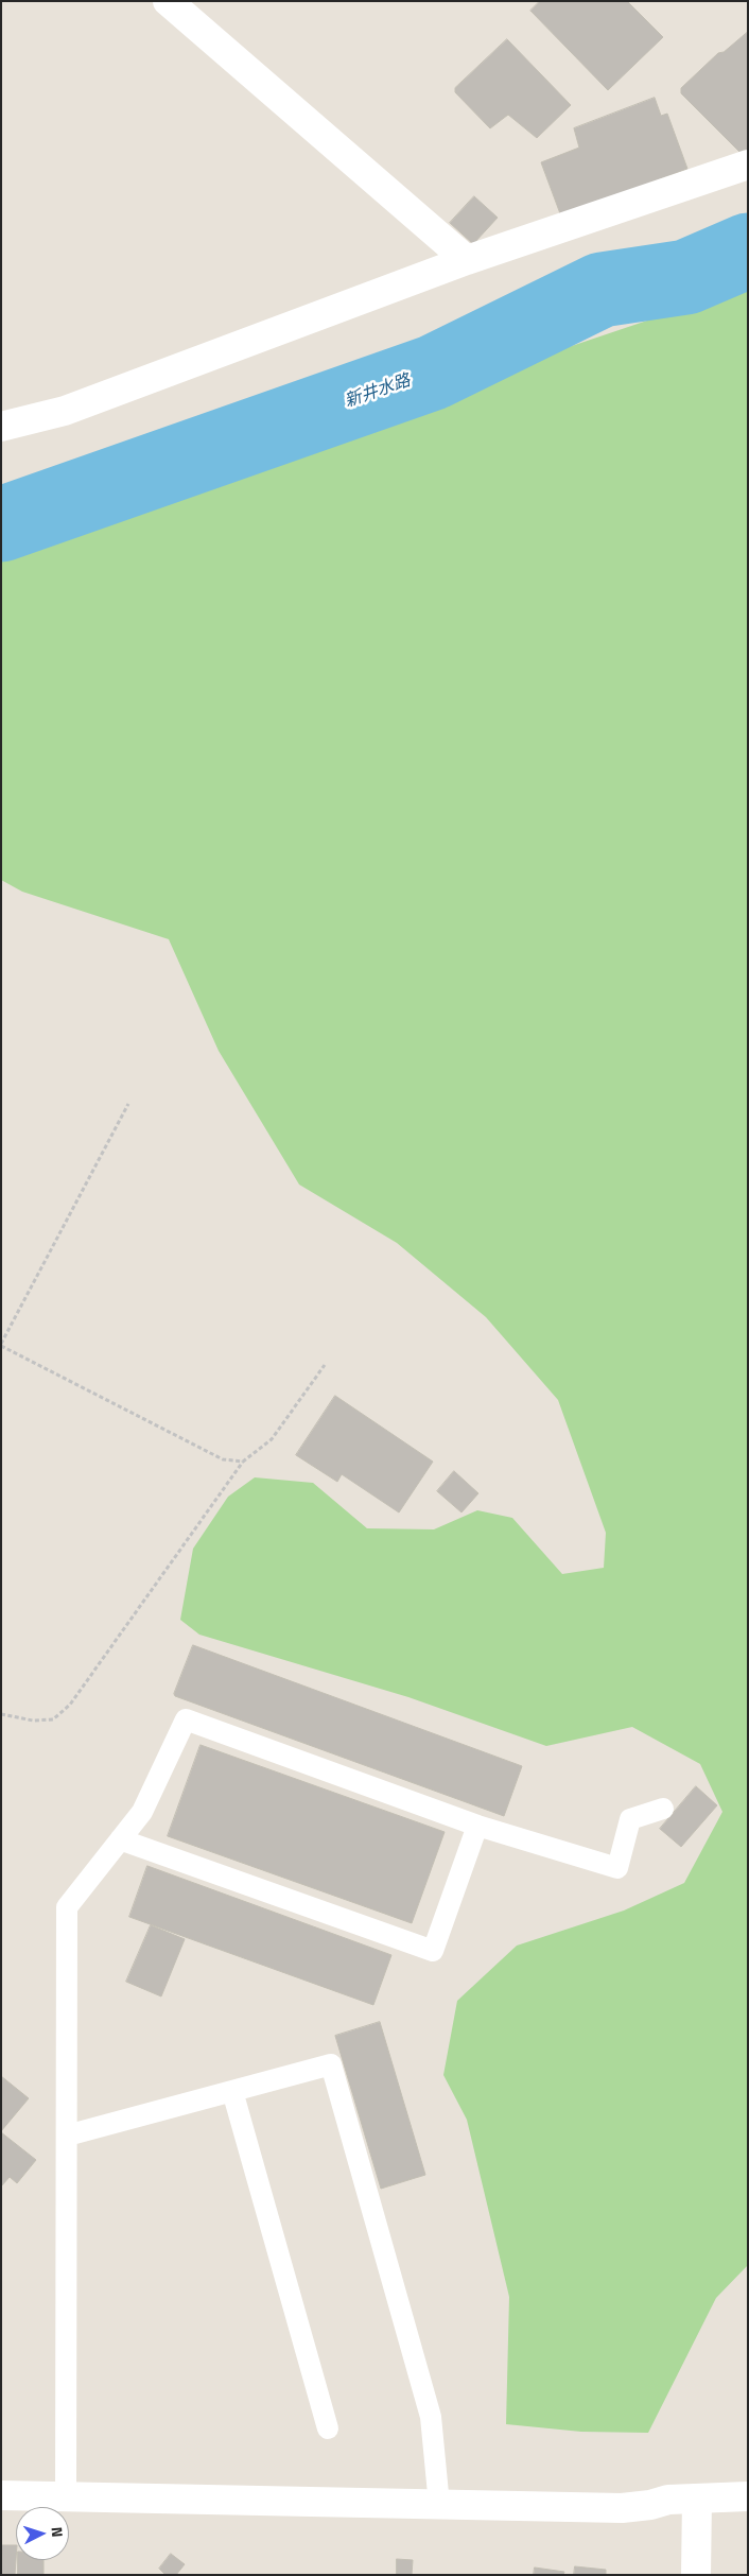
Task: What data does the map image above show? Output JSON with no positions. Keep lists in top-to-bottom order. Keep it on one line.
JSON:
{"water":["新井水路"],"north":"right"}
